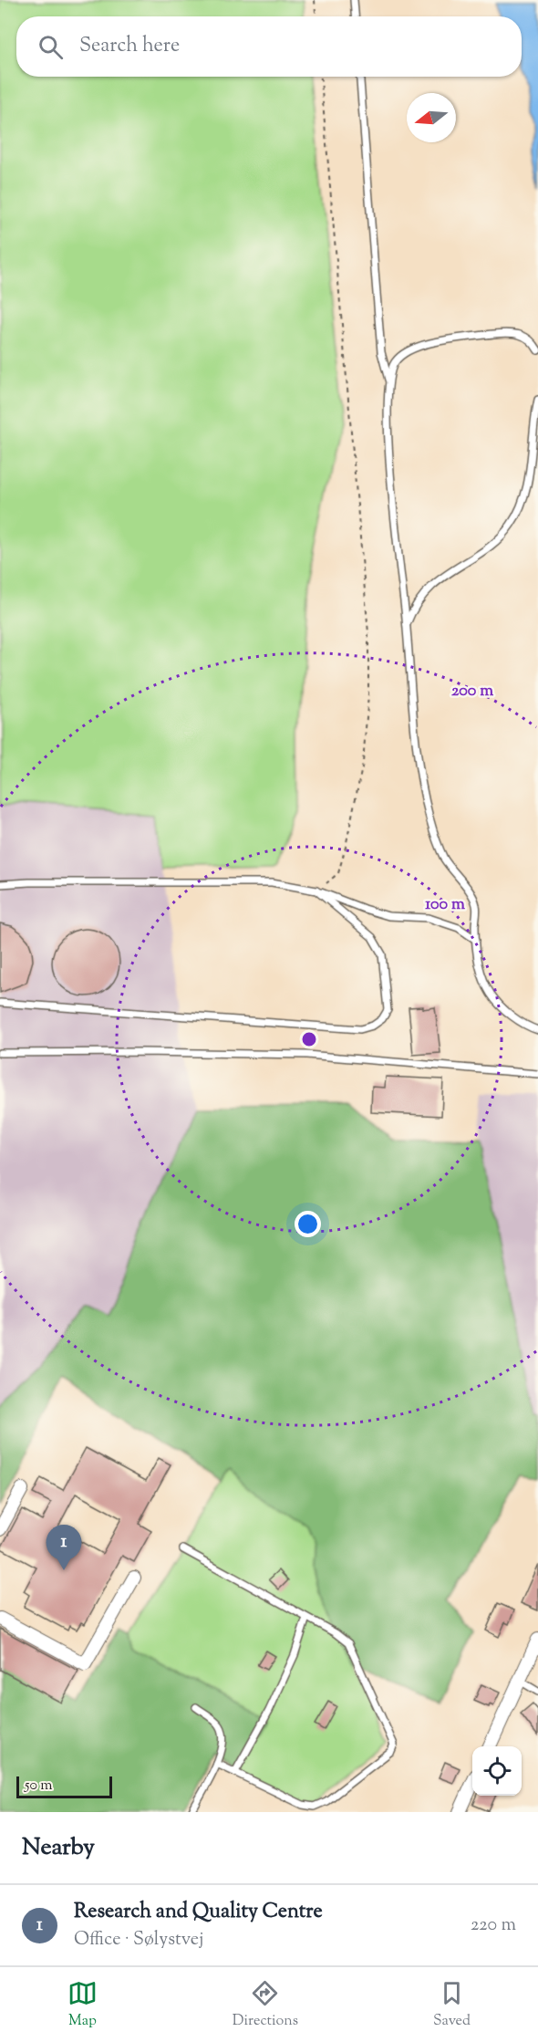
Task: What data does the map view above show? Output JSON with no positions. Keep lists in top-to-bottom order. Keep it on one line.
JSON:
{"scale_bar":"50 m","north":"left","page":{"search":"Search here","pins":"1","scale":"50 m","heading":"Nearby","list":[{"mark":"1","name":"Research and Quality Centre","note":"Office · Sølystvej","value":"220 m"}],"nav":["Map","Directions","Saved"]},"rings":["200 m","100 m"]}
